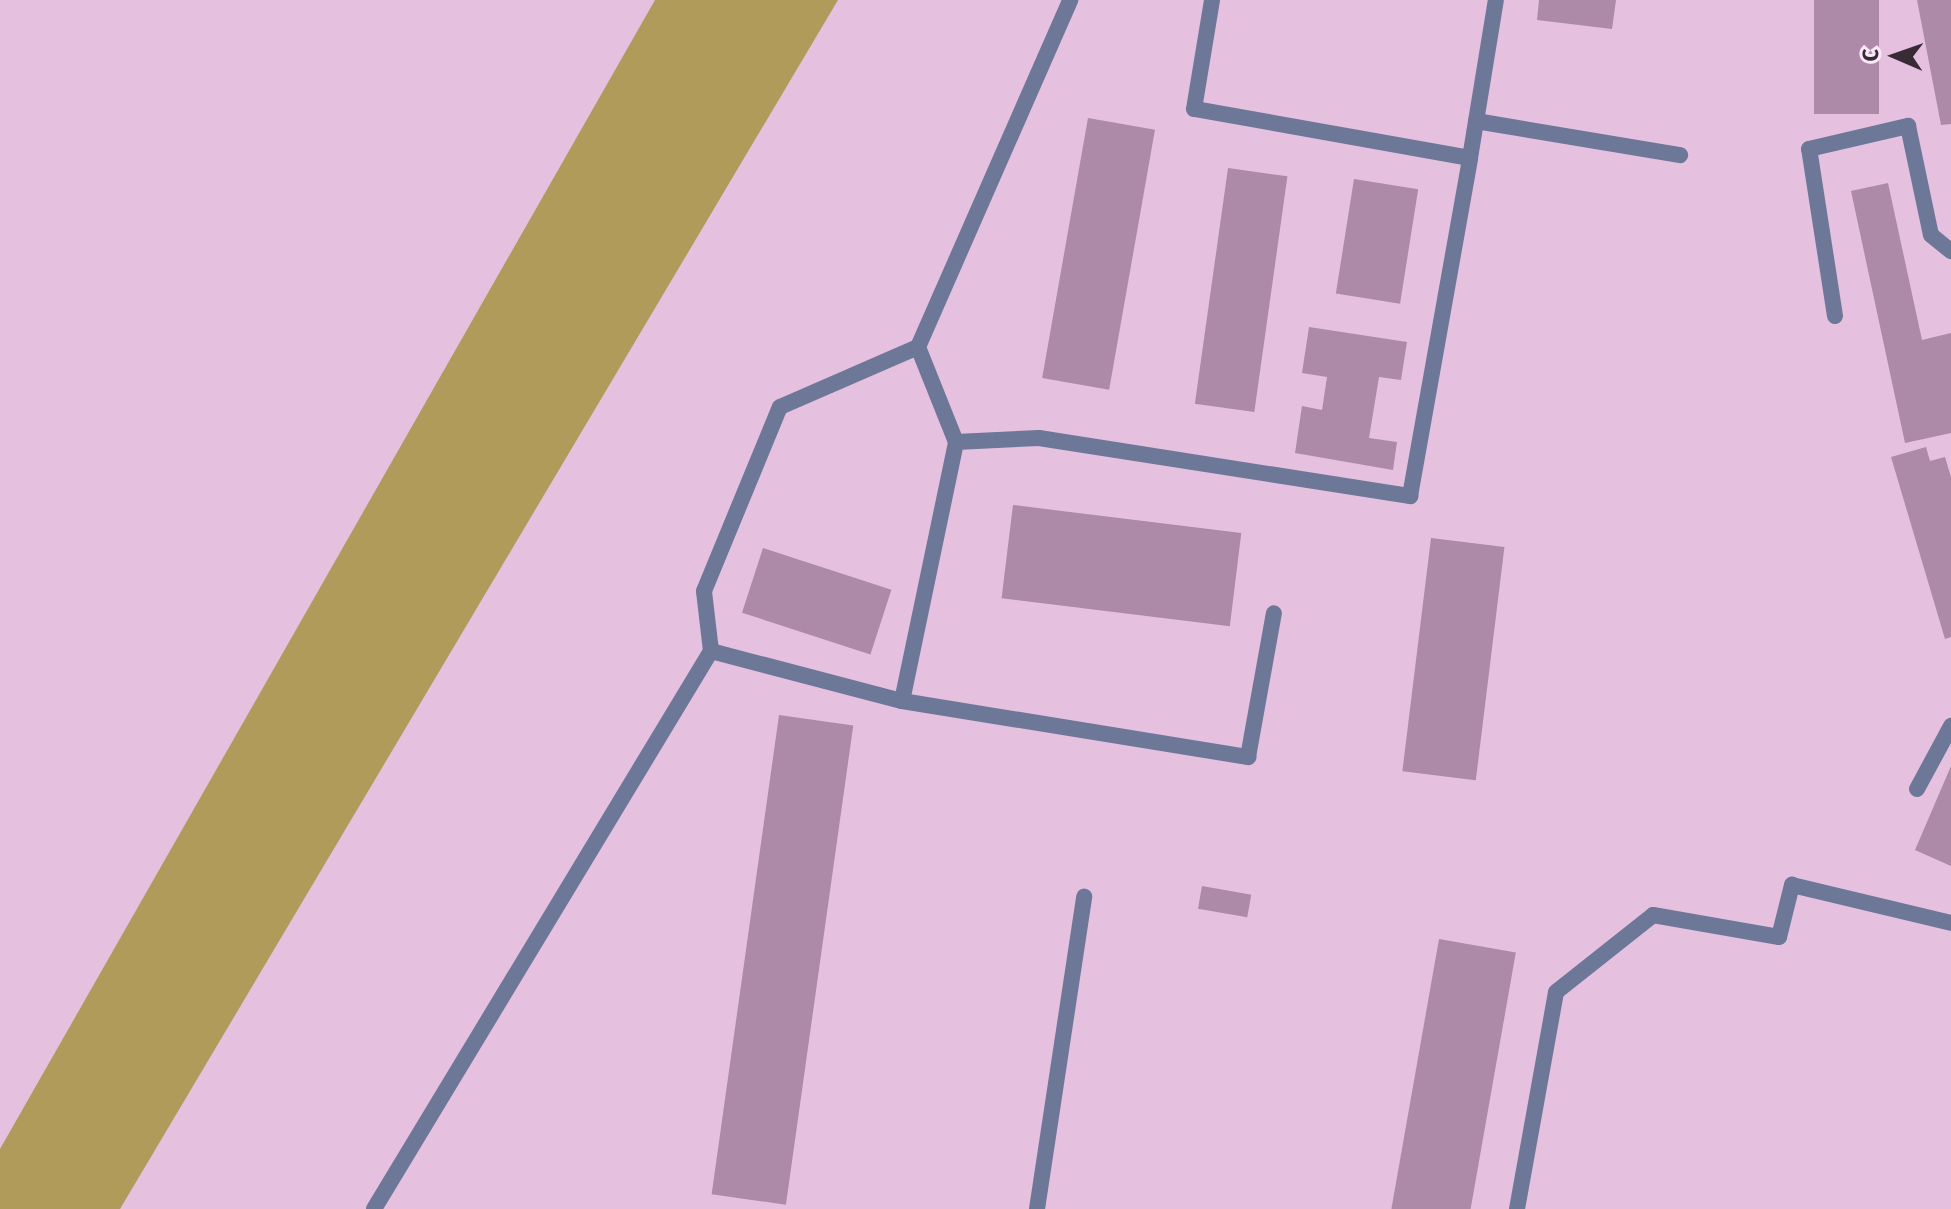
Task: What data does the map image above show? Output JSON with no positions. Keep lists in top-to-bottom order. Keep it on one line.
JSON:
{"north":"left"}
